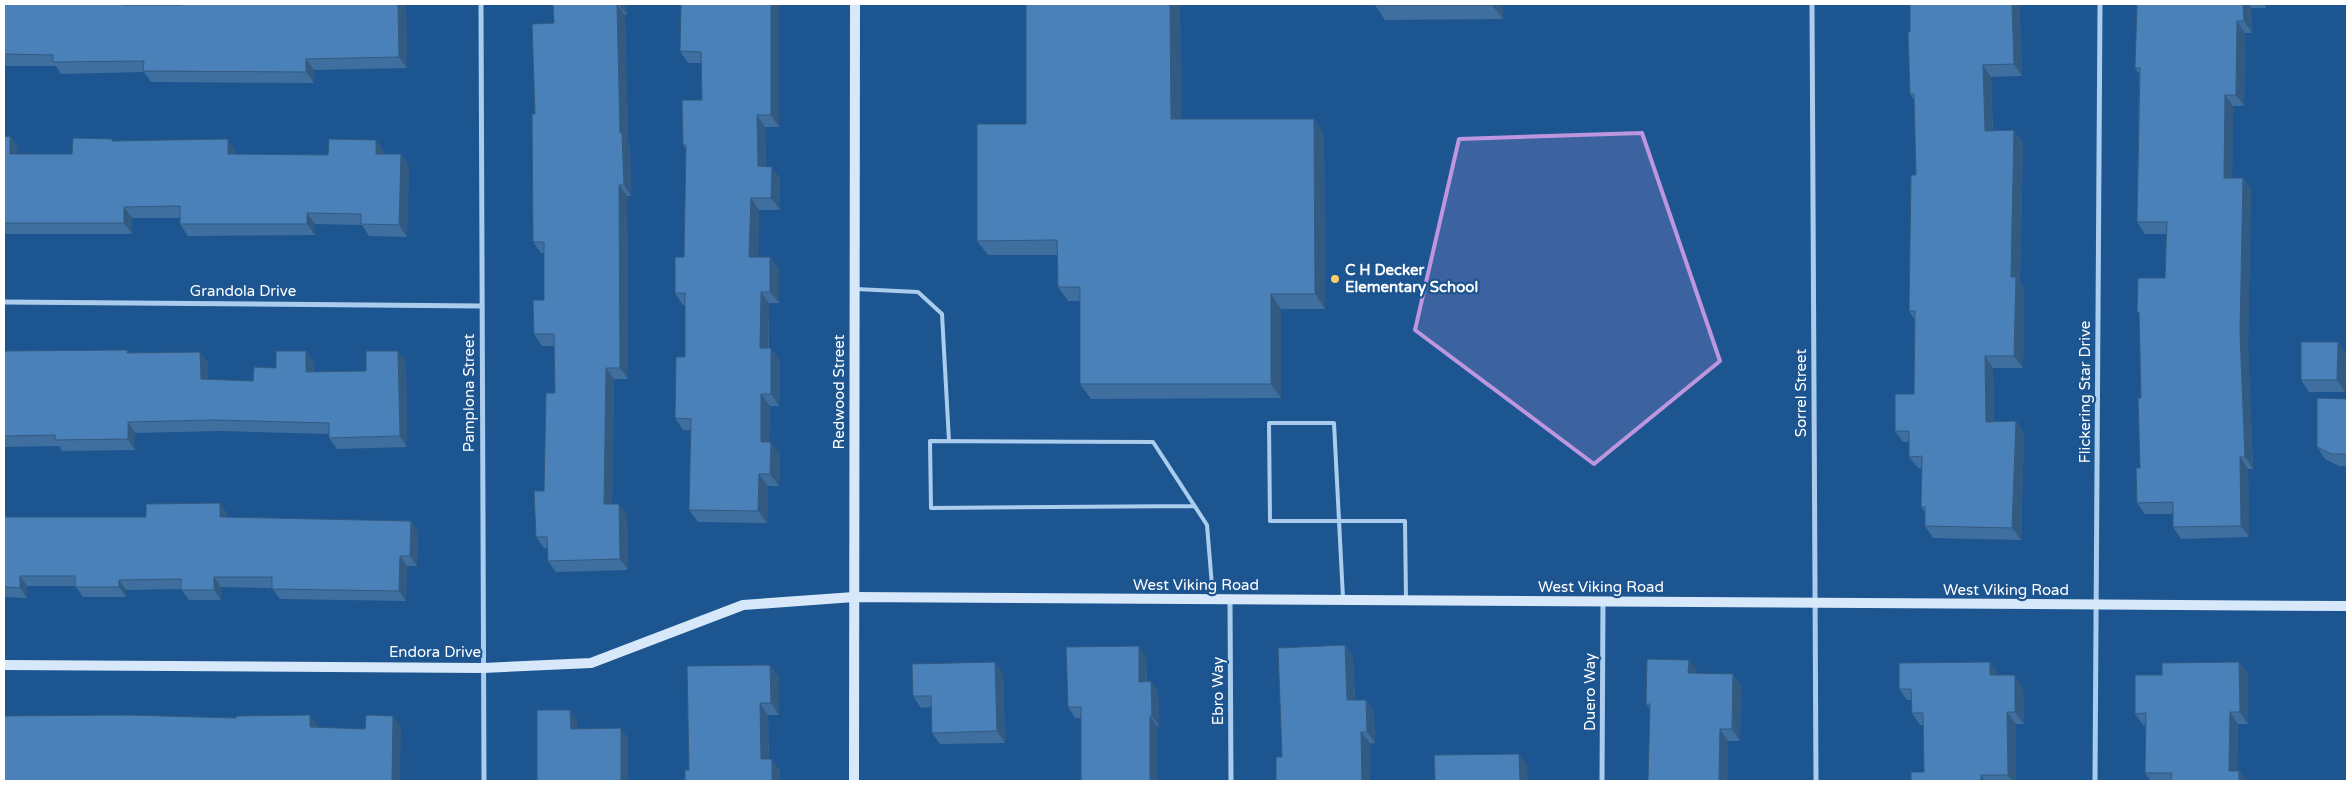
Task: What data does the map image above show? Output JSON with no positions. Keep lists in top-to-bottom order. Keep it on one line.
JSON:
{"streets":{"street":["Grandola Drive","Redwood Street","Flickering Star Drive","Pamplona Street","Sorrel Street","West Viking Road","Endora Drive","Ebro Way","Duero Way"]},"crossings":[["Grandola Drive","Pamplona Street"],["Redwood Street","West Viking Road"],["Redwood Street","Endora Drive"],["Flickering Star Drive","West Viking Road"],["Pamplona Street","Endora Drive"],["Sorrel Street","West Viking Road"],["West Viking Road","Endora Drive"],["West Viking Road","Ebro Way"],["West Viking Road","Duero Way"]],"places":["C H Decker Elementary School"]}
